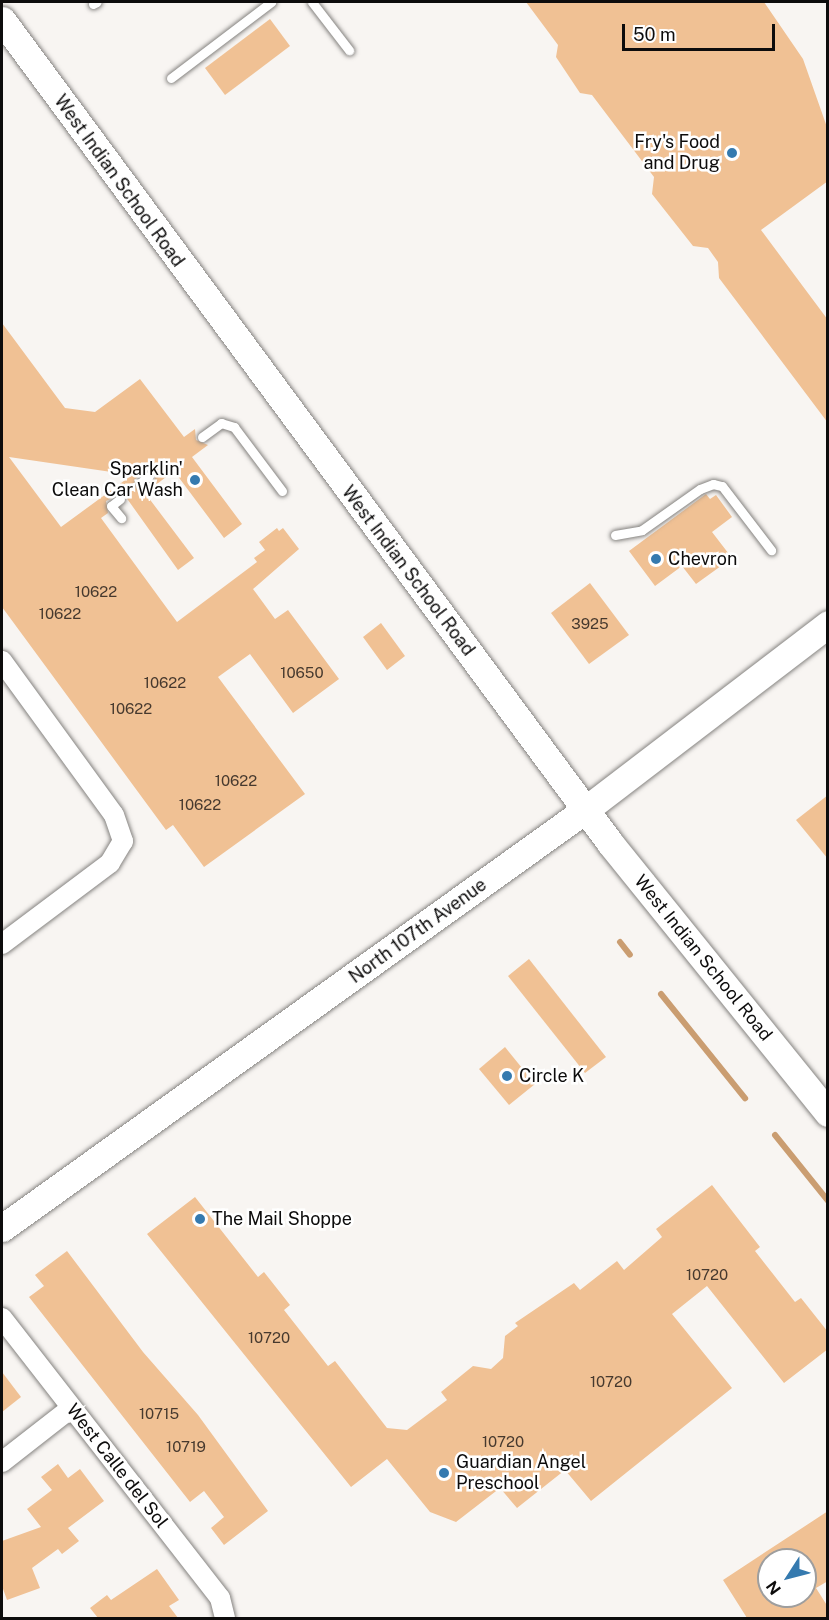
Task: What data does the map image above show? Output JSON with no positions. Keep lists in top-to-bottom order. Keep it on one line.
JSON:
{"streets":{"main road":["West Indian School Road","North 107th Avenue"],"street":["West Calle del Sol"]},"crossings":[["West Indian School Road","North 107th Avenue"]],"places":["Fry's Food and Drug","Sparklin' Clean Car Wash","Chevron","Circle K","The Mail Shoppe","Guardian Angel Preschool"],"house_numbers":["10622","10622","3925","10650","10622","10622","10622","10622","10720","10720","10720","10715","10720","10719"],"scale_bar":"50 m","north":"bottom left"}
